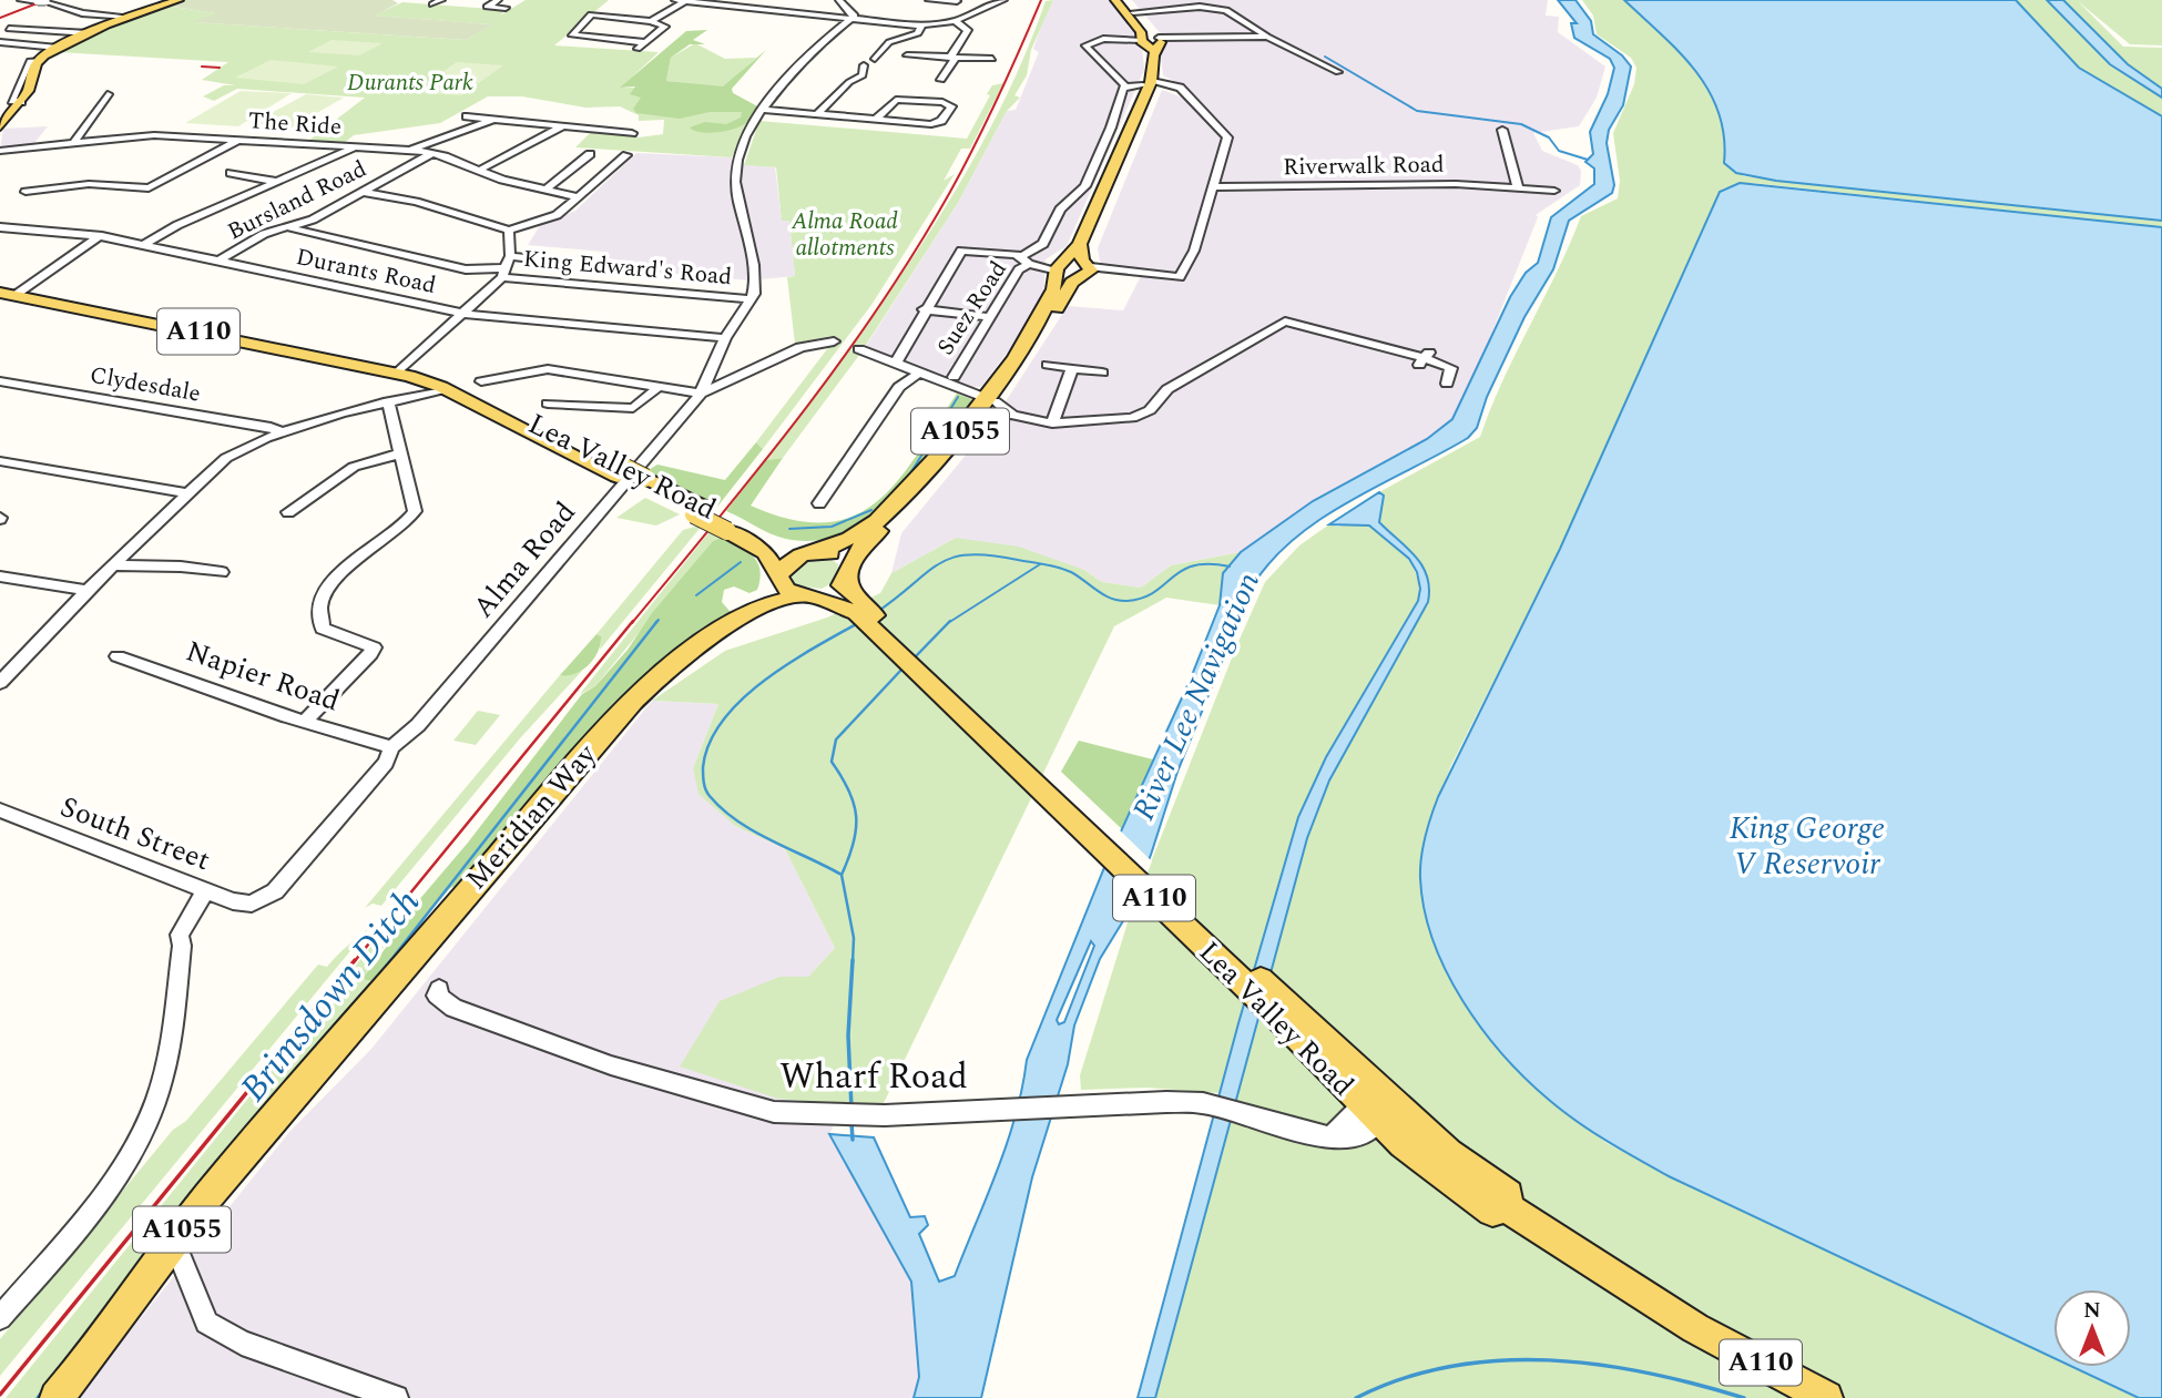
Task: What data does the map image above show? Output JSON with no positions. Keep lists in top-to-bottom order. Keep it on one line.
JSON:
{"streets":{"main road":["A110","A1055","Lea Valley Road","Meridian Way"],"street":["The Ride","Riverwalk Road","Bursland Road","King Edward's Road","Durants Road","Suez Road","Clydesdale","Alma Road","Napier Road","South Street","Wharf Road"]},"crossings":[["The Ride","Bursland Road"],["Bursland Road","King Edward's Road"],["Bursland Road","Durants Road"],["King Edward's Road","Alma Road"],["Durants Road","Alma Road"],["A110","Lea Valley Road"],["A1055","Lea Valley Road"],["A1055","Meridian Way"],["Lea Valley Road","Meridian Way"],["Lea Valley Road","Wharf Road"],["Alma Road","Napier Road"],["Alma Road","South Street"]],"water":["River Lee Navigation","King George V Reservoir","Brimsdown Ditch"],"parks":["Durants Park","Alma Road allotments"],"north":"top"}
